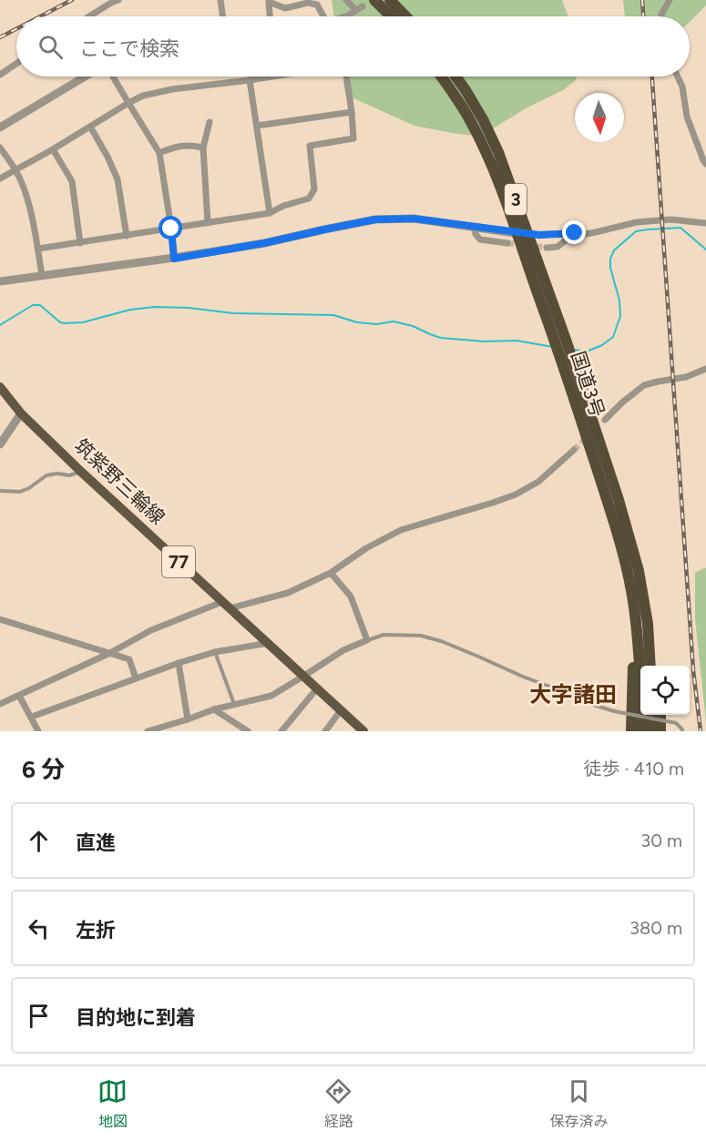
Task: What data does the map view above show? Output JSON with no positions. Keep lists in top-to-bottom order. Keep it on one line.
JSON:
{"streets":{"highway":["3","国道3号"],"main road":["筑紫野三輪線","77"]},"districts":["大字諸田"],"north":"bottom","page":{"search":"ここで検索","heading":["6 分","徒歩 · 410 m"],"list":[["直進","30 m"],["左折","380 m"],"目的地に到着"],"nav":["地図","経路","保存済み"]}}
